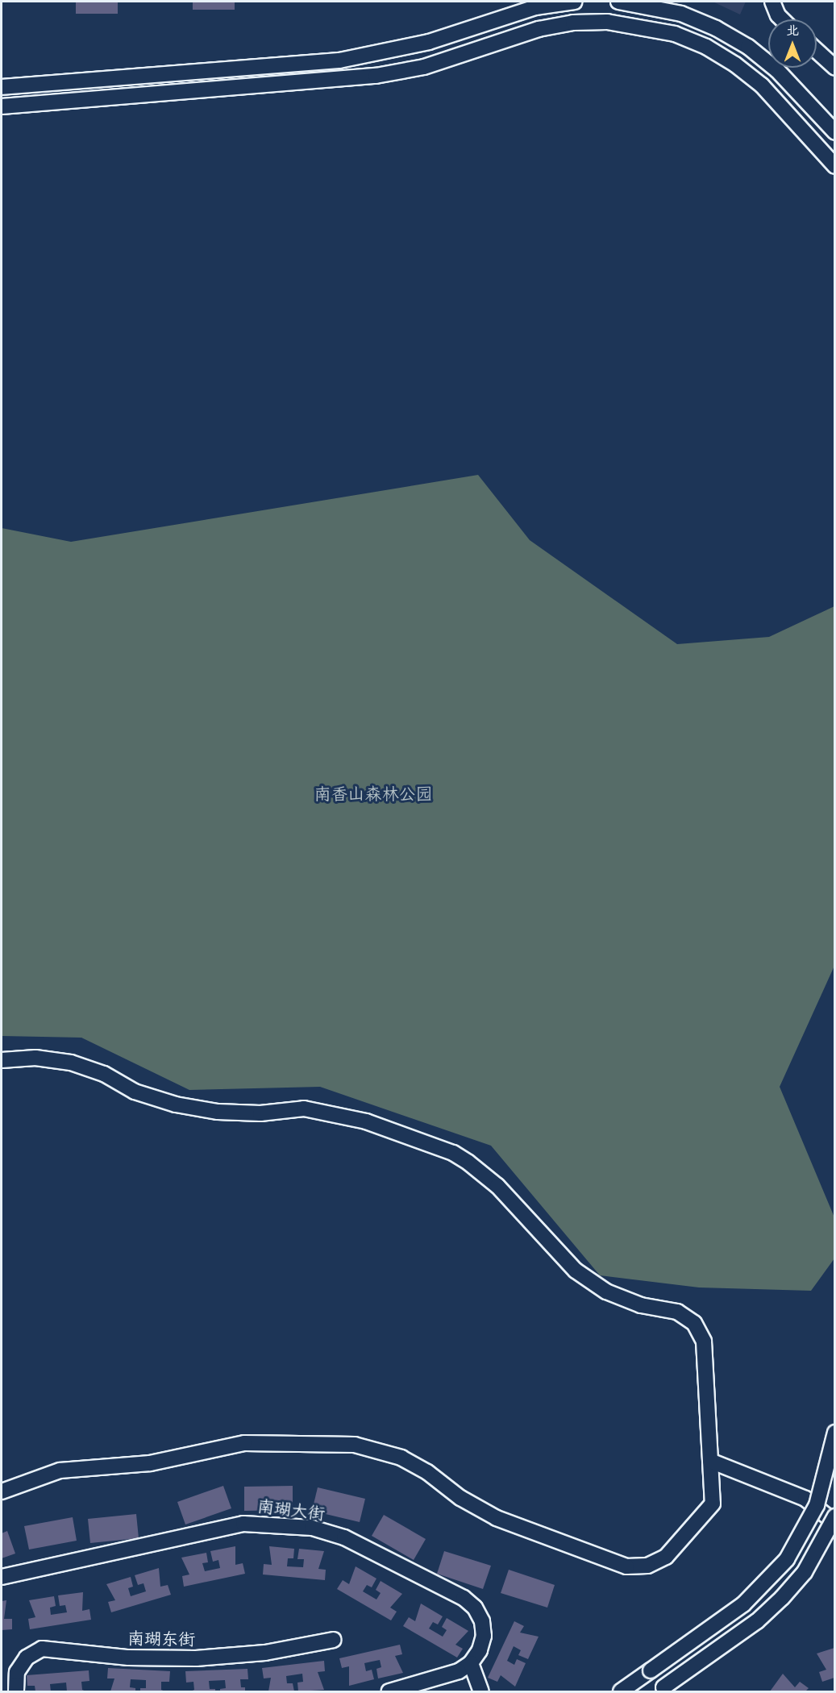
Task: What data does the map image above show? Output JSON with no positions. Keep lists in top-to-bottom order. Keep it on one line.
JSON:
{"streets":{"street":["南瑚大街","南瑚东街"]},"parks":["南香山森林公园"],"north":"top"}
